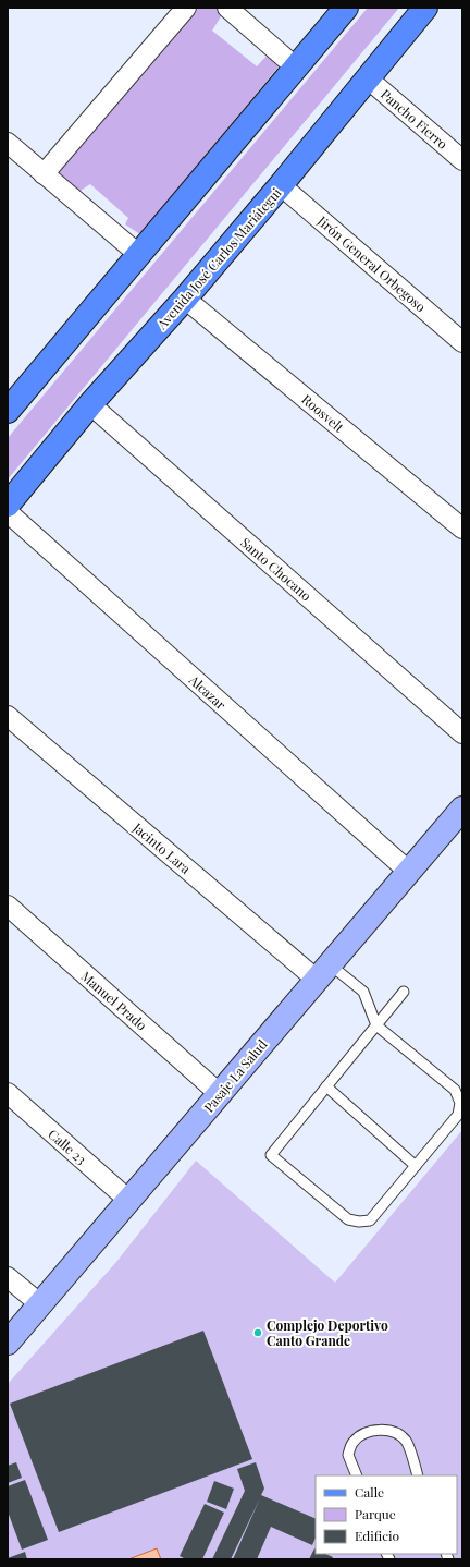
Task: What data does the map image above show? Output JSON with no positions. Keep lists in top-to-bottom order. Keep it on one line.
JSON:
{"streets":{"main road":["Avenida José Carlos Mariátegui"],"street":["Pancho Fierro","Jirón General Orbegoso","Roosvelt","Santo Chocano","Alcazar","Jacinto Lara","Manuel Prado","Pasaje La Salud","Calle 23"]},"crossings":[["Pancho Fierro","Avenida José Carlos Mariátegui"],["Avenida José Carlos Mariátegui","Jirón General Orbegoso"],["Avenida José Carlos Mariátegui","Roosvelt"],["Avenida José Carlos Mariátegui","Santo Chocano"],["Alcazar","Pasaje La Salud"],["Jacinto Lara","Pasaje La Salud"],["Manuel Prado","Pasaje La Salud"],["Pasaje La Salud","Calle 23"]],"places":["Complejo Deportivo Canto Grande"],"legend":["Calle","Parque","Edificio"]}
